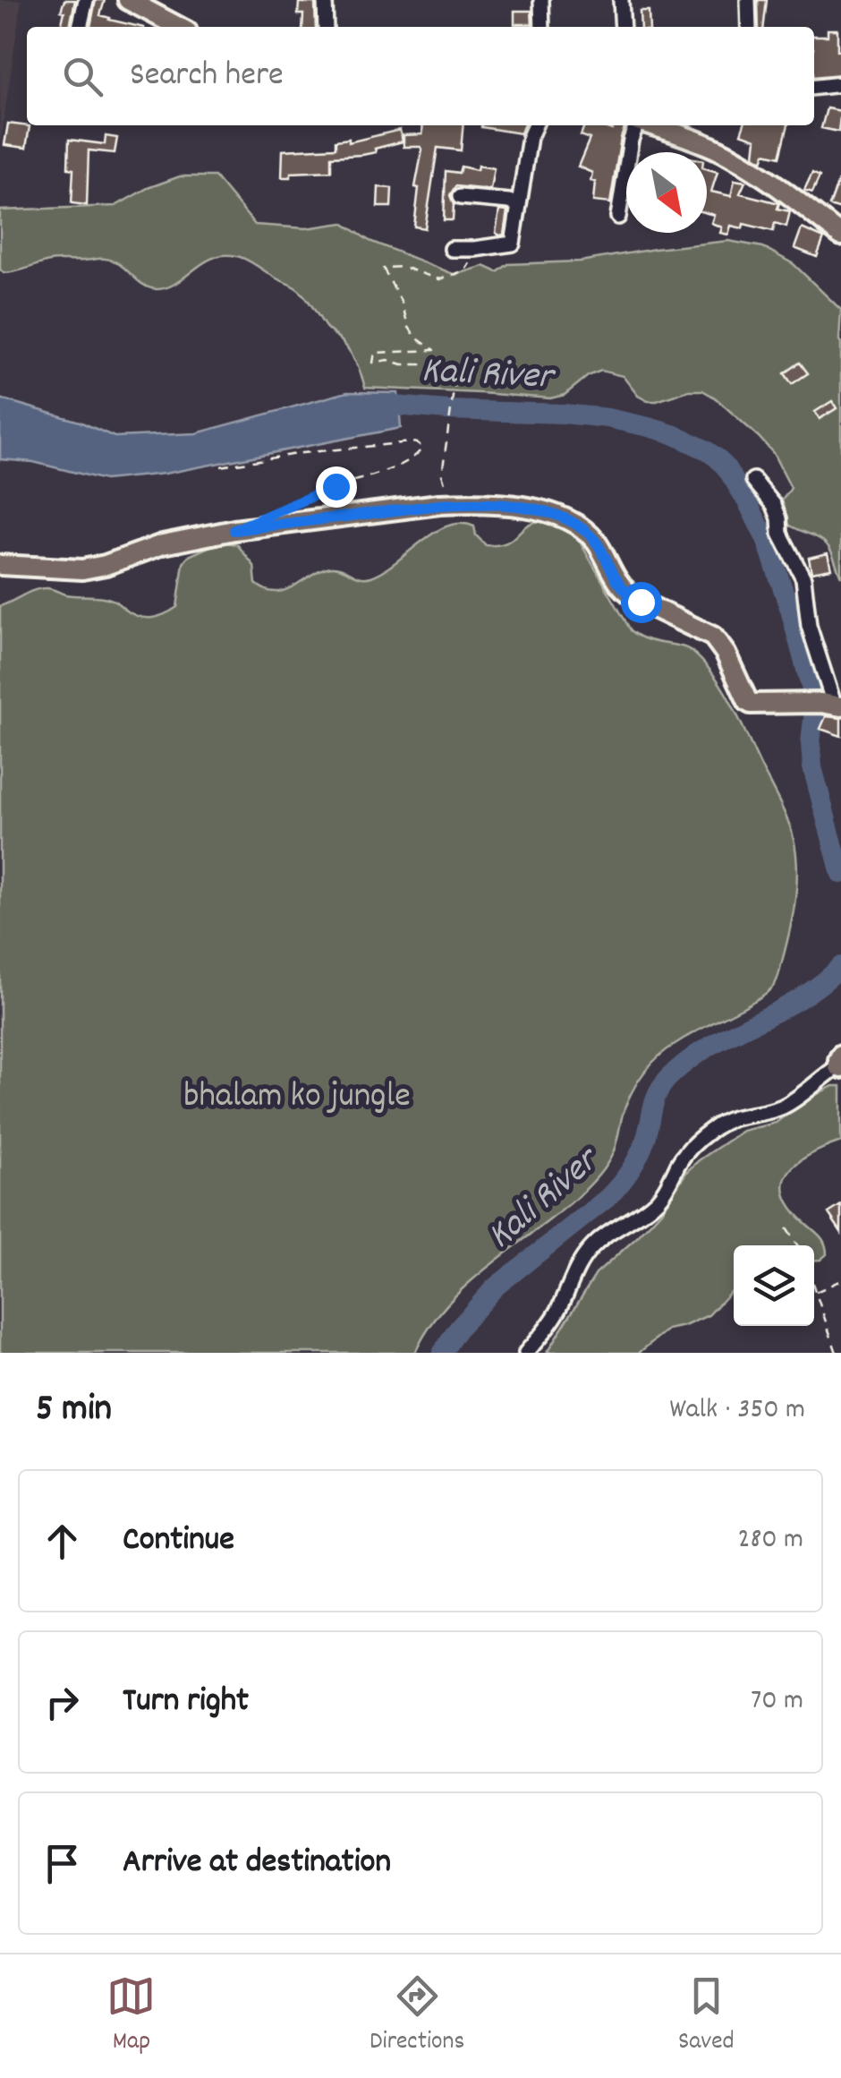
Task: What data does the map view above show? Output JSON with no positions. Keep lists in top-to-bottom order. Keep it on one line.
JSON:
{"water":["Kali River"],"parks":["bhalam ko jungle"],"north":"bottom right","page":{"search":"Search here","heading":["5 min","Walk · 350 m"],"list":[["Continue","280 m"],["Turn right","70 m"],"Arrive at destination"],"nav":["Map","Directions","Saved"]}}
